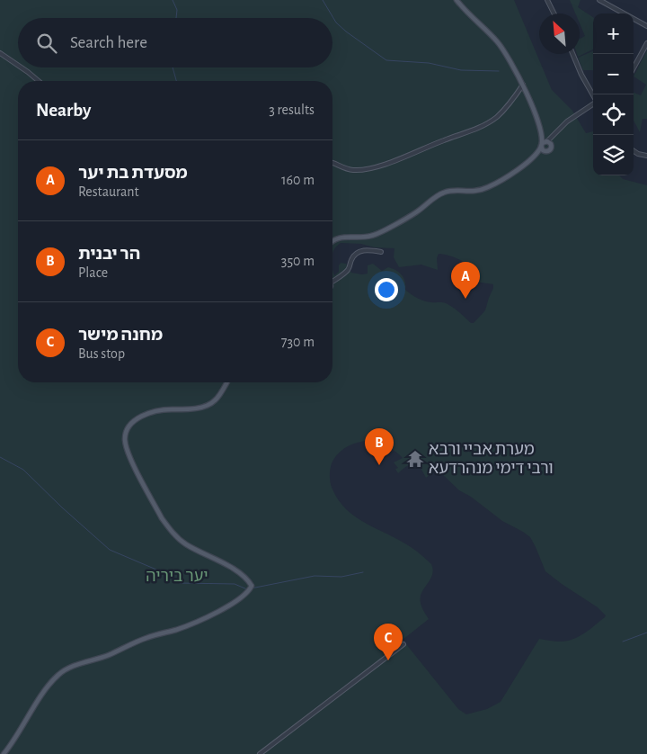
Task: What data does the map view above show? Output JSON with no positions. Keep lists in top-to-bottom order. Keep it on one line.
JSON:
{"parks":["יער ביריה"],"places":{"temple":["מערת אביי ורבא ורבי דימי מנהרדעא"]},"north":"top left","page":{"map_buttons":["+","−"],"search":"Search here","heading":["Nearby","3 results"],"list":[{"mark":"A","name":"מסעדת בת יער","note":"Restaurant","value":"160 m"},{"mark":"B","name":"הר יבנית","note":"Place","value":"350 m"},{"mark":"C","name":"מחנה מישר","note":"Bus stop","value":"730 m"}],"pins":["A","B","C"]}}
